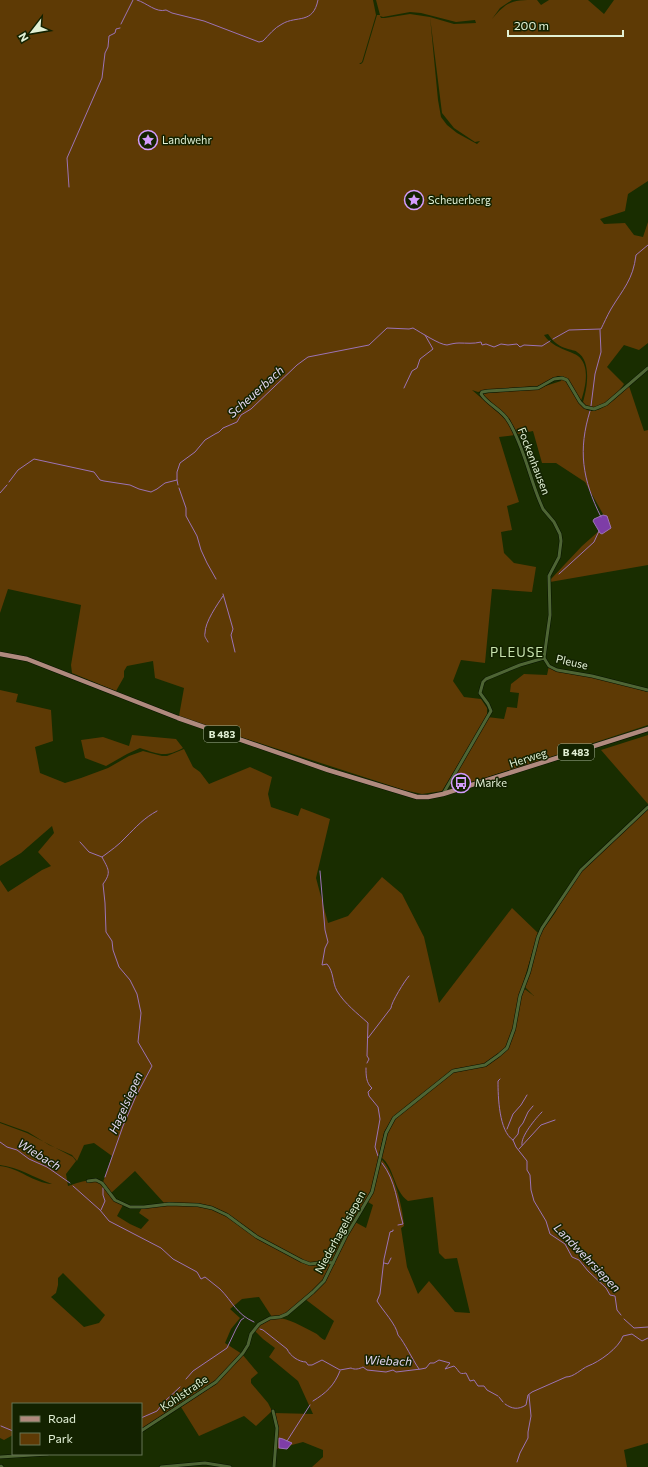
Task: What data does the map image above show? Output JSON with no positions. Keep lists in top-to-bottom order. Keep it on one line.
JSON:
{"streets":{"main road":["B 483","Herweg"],"street":["Fockenhausen","Pleuse","Niederhagelsiepen","Kohlstraße"]},"crossings":[["Fockenhausen","Pleuse"],["Pleuse","B 483"],["Pleuse","Herweg"],["B 483","Herweg"],["Niederhagelsiepen","Kohlstraße"]],"districts":["PLEUSE"],"water":["Scheuerbach","Hagelsiepen","Wiebach","Landwehrsiepen"],"places":{"place":["Landwehr","Scheuerberg"],"bus stop":["Marke"]},"legend":["Road","Park"],"scale_bar":"200 m","north":"bottom left"}
